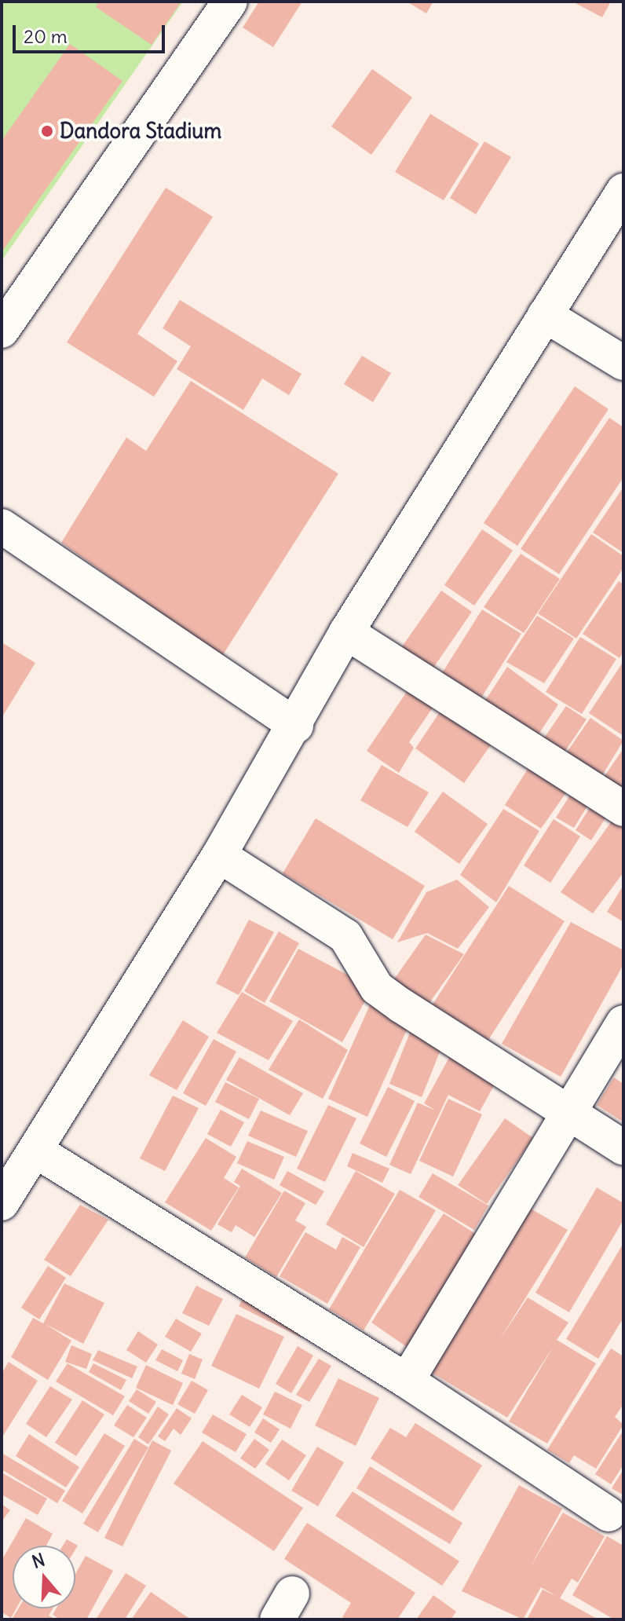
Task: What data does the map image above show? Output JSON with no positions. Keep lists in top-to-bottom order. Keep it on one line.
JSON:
{"places":["Dandora Stadium"],"scale_bar":"20 m","north":"top"}
